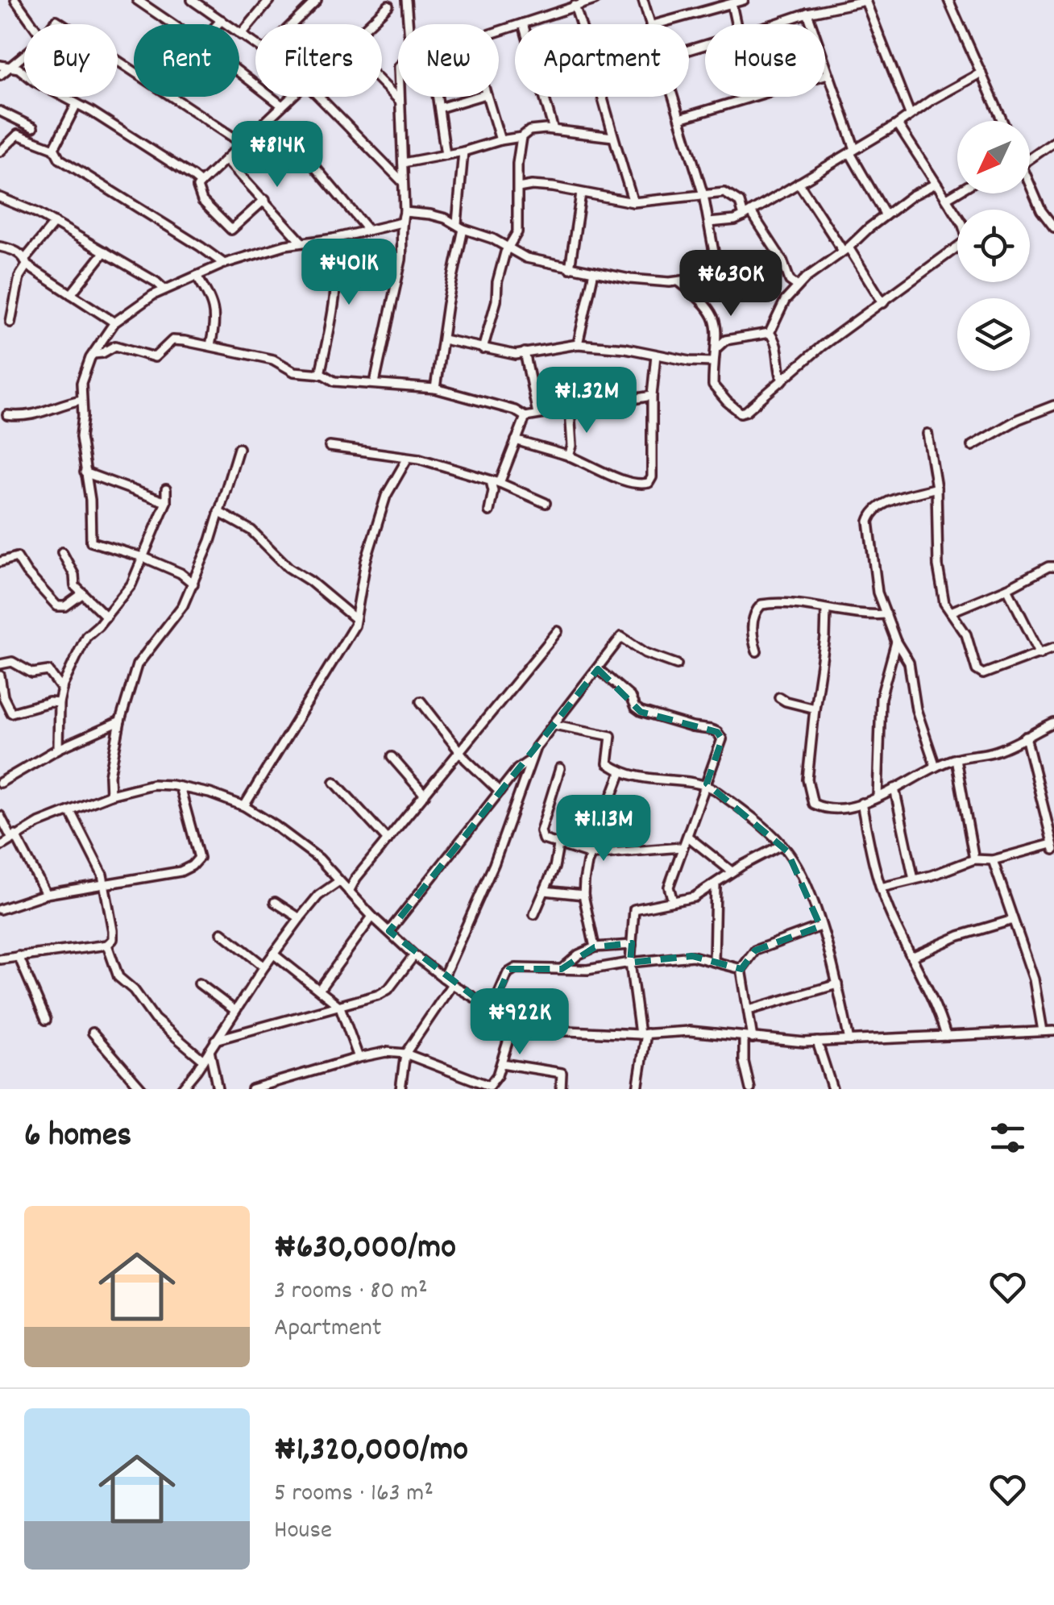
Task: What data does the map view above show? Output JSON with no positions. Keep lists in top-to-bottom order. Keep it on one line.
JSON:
{"north":"bottom left","page":{"chip":["Buy","Rent","Filters","New","Apartment","House"],"price":["₦814K","₦401K","₦630K","₦1.32M","₦1.13M","₦922K"],"heading":"6 homes","list":[{"name":"₦630,000/mo","note":"3 rooms · 80 m² · Apartment"},{"name":"₦1,320,000/mo","note":"5 rooms · 163 m² · House"}]}}
